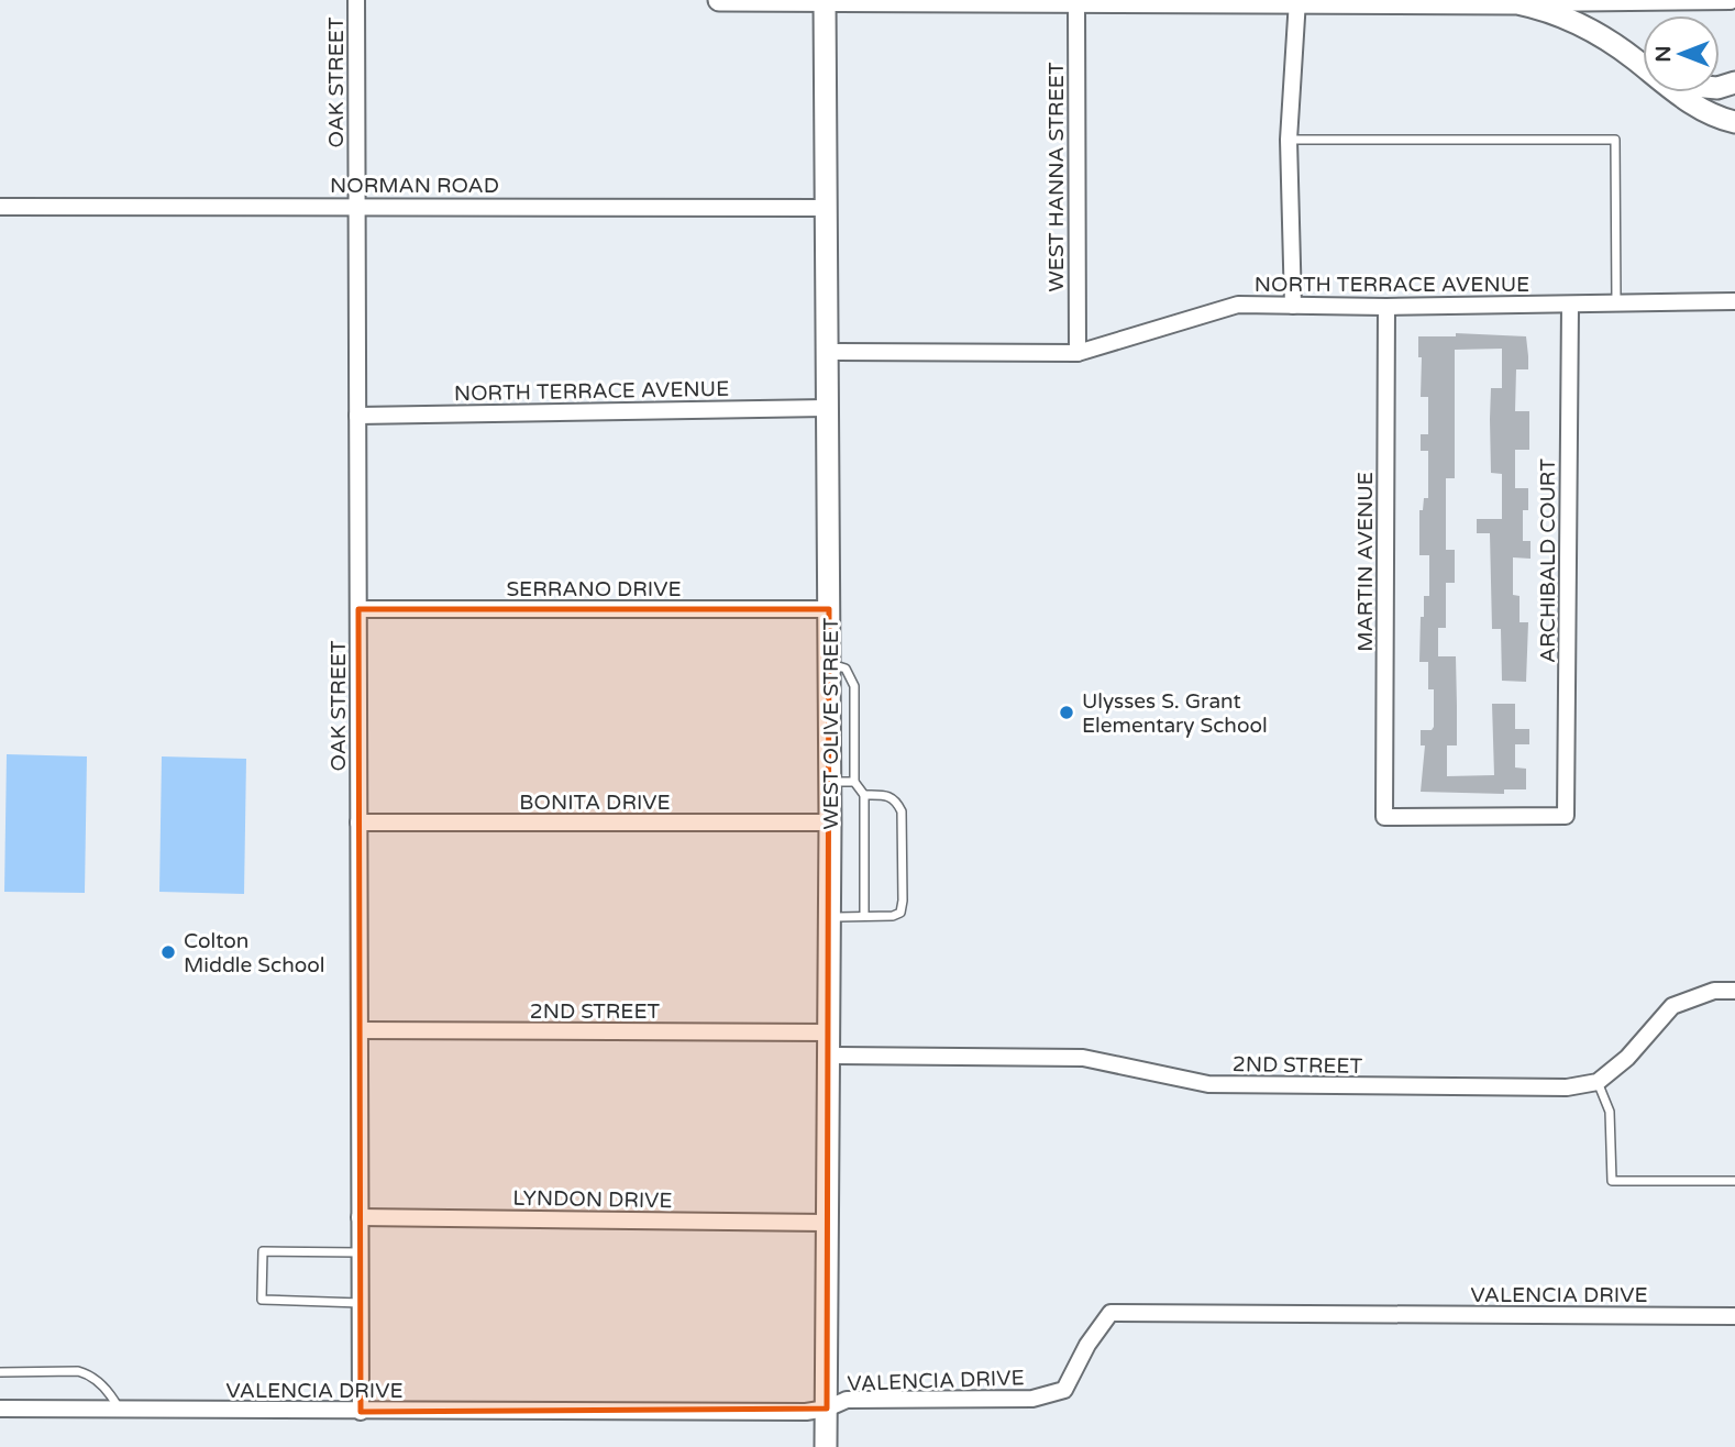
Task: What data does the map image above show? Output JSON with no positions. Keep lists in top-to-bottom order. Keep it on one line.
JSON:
{"streets":{"street":["OAK STREET","WEST HANNA STREET","NORMAN ROAD","NORTH TERRACE AVENUE","ARCHIBALD COURT","MARTIN AVENUE","SERRANO DRIVE","WEST OLIVE STREET","BONITA DRIVE","2ND STREET","LYNDON DRIVE","VALENCIA DRIVE"]},"crossings":[["OAK STREET","NORMAN ROAD"],["OAK STREET","NORTH TERRACE AVENUE"],["OAK STREET","SERRANO DRIVE"],["OAK STREET","BONITA DRIVE"],["OAK STREET","2ND STREET"],["OAK STREET","LYNDON DRIVE"],["OAK STREET","VALENCIA DRIVE"],["WEST HANNA STREET","NORTH TERRACE AVENUE"],["NORMAN ROAD","WEST OLIVE STREET"],["NORTH TERRACE AVENUE","ARCHIBALD COURT"],["NORTH TERRACE AVENUE","MARTIN AVENUE"],["NORTH TERRACE AVENUE","WEST OLIVE STREET"],["ARCHIBALD COURT","MARTIN AVENUE"],["SERRANO DRIVE","WEST OLIVE STREET"],["WEST OLIVE STREET","BONITA DRIVE"],["WEST OLIVE STREET","2ND STREET"],["WEST OLIVE STREET","LYNDON DRIVE"],["WEST OLIVE STREET","VALENCIA DRIVE"]],"places":["Ulysses S. Grant Elementary School","Colton Middle School"],"north":"left"}
